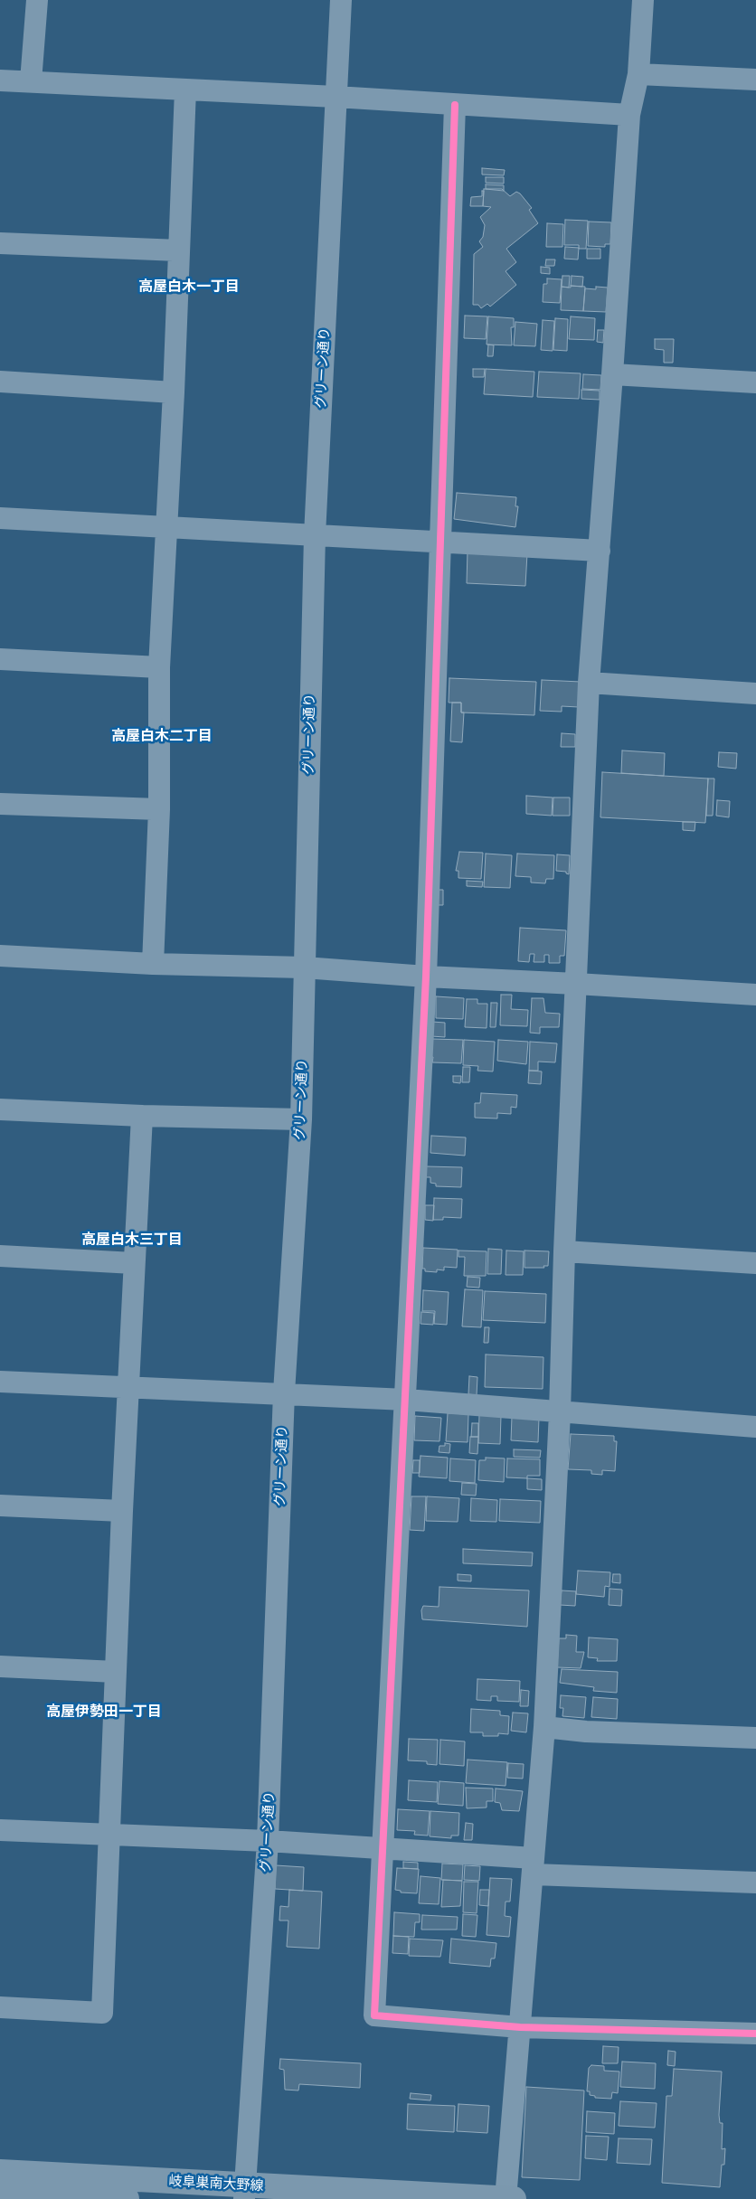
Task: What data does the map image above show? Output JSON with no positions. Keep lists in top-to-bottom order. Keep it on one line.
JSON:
{"streets":{"main road":["岐阜巣南大野線"],"street":["グリーン通り"]},"crossings":[["グリーン通り","岐阜巣南大野線"]],"districts":["高屋白木一丁目","高屋白木二丁目","高屋白木三丁目","高屋伊勢田一丁目"]}
